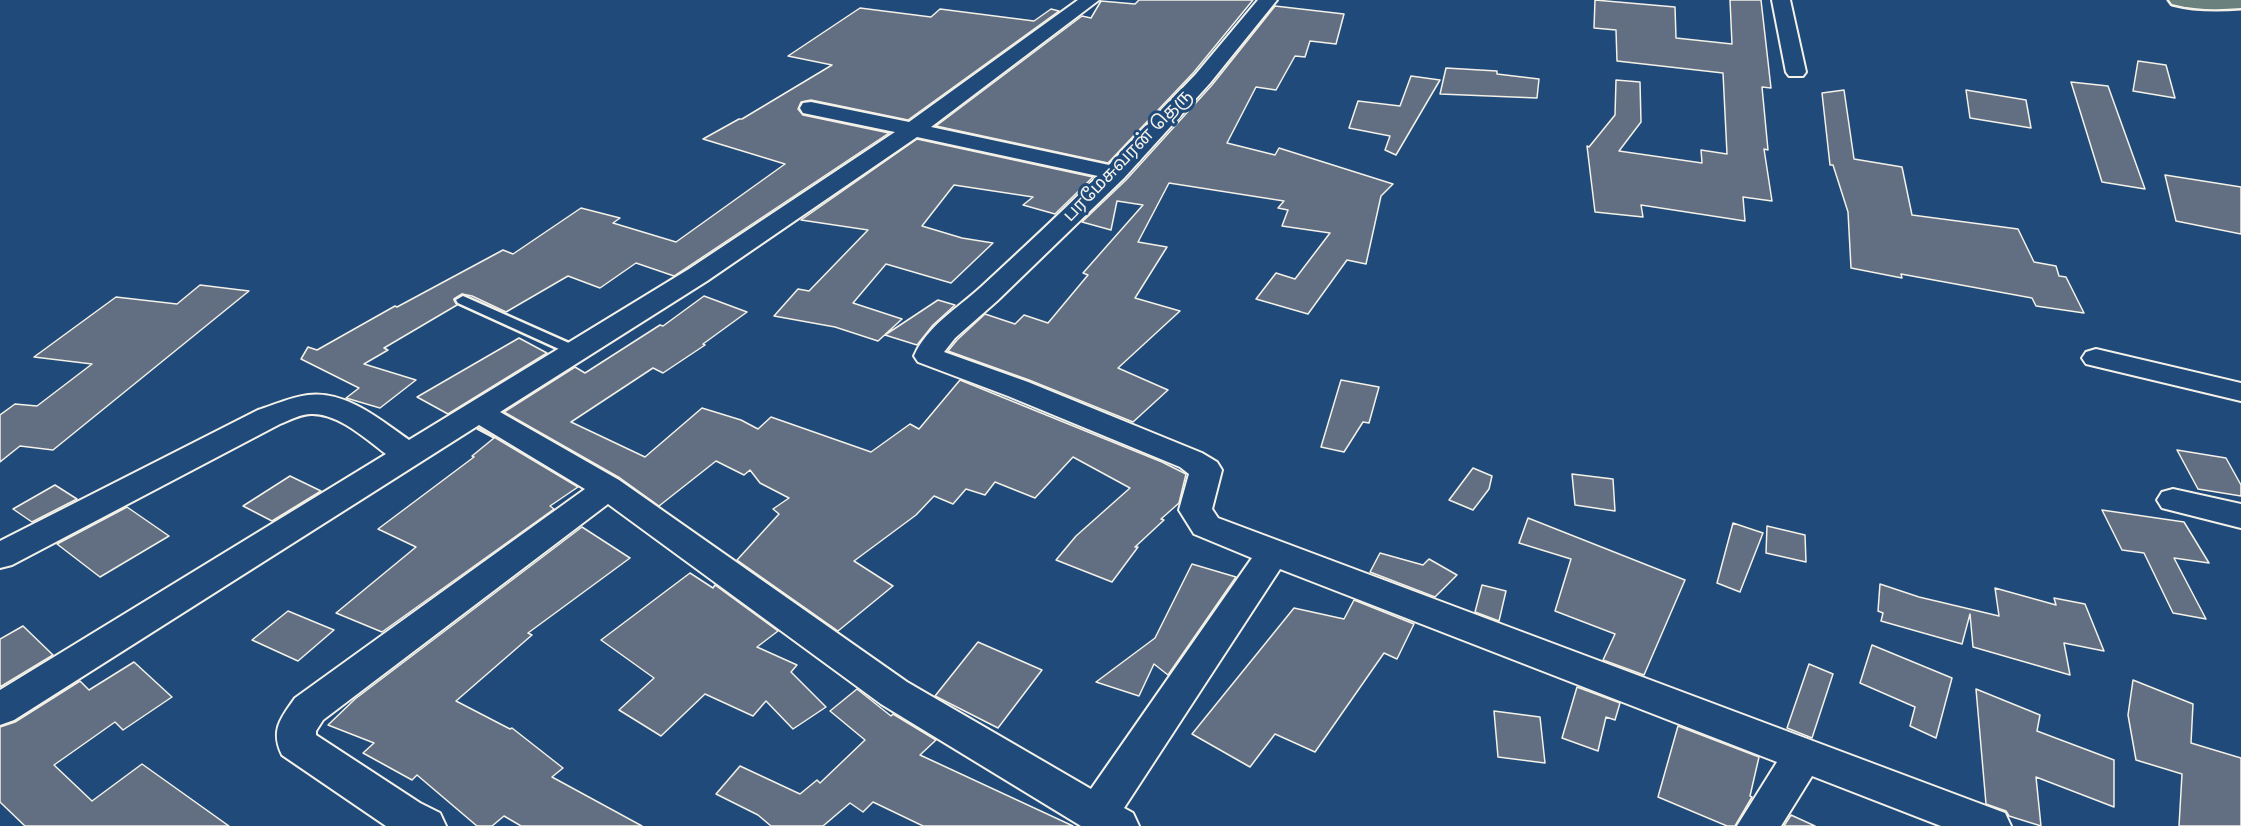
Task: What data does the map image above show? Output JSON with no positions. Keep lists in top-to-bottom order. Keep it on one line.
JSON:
{"streets":{"street":["பரமேசுவரன் தெரு"]}}
